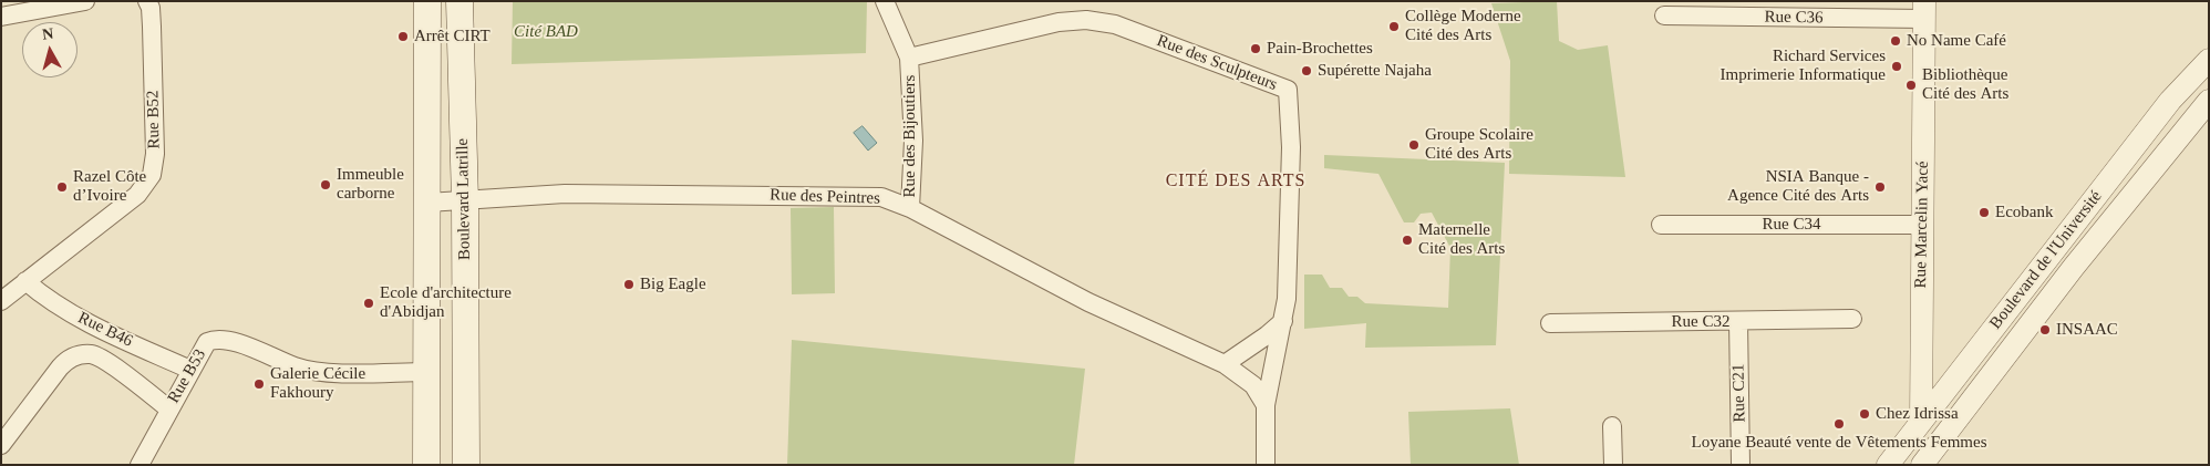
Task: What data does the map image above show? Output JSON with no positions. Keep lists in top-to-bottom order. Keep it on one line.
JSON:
{"streets":{"main road":["Boulevard Latrille"],"street":["Rue C36","Rue des Sculpteurs","Rue B52","Rue des Bijoutiers","Rue des Peintres","Rue C34","Rue Marcelin Yacé","Boulevard de l'Université","Rue C32","Rue B46","Rue B53","Rue C21"]},"crossings":[["Rue C36","Rue Marcelin Yacé"],["Rue des Sculpteurs","Rue des Bijoutiers"],["Rue des Sculpteurs","Rue des Peintres"],["Rue B52","Rue B46"],["Rue des Bijoutiers","Rue des Peintres"],["Rue des Peintres","Boulevard Latrille"],["Rue C34","Rue Marcelin Yacé"],["Rue Marcelin Yacé","Boulevard de l'Université"],["Rue C32","Rue C21"],["Rue B46","Rue B53"]],"districts":["CITÉ DES ARTS"],"parks":["Cité BAD"],"places":["Collège Moderne Cité des Arts","Arrêt CIRT","No Name Café","Pain-Brochettes","Richard Services Imprimerie Informatique","Supérette Najaha","Bibliothèque Cité des Arts","Groupe Scolaire Cité des Arts","Immeuble carborne","Razel Côte d’Ivoire","NSIA Banque - Agence Cité des Arts","Ecobank","Maternelle Cité des Arts","Big Eagle","Ecole d'architecture d'Abidjan","INSAAC","Galerie Cécile Fakhoury","Chez Idrissa","Loyane Beauté vente de Vêtements Femmes"],"north":"top"}
